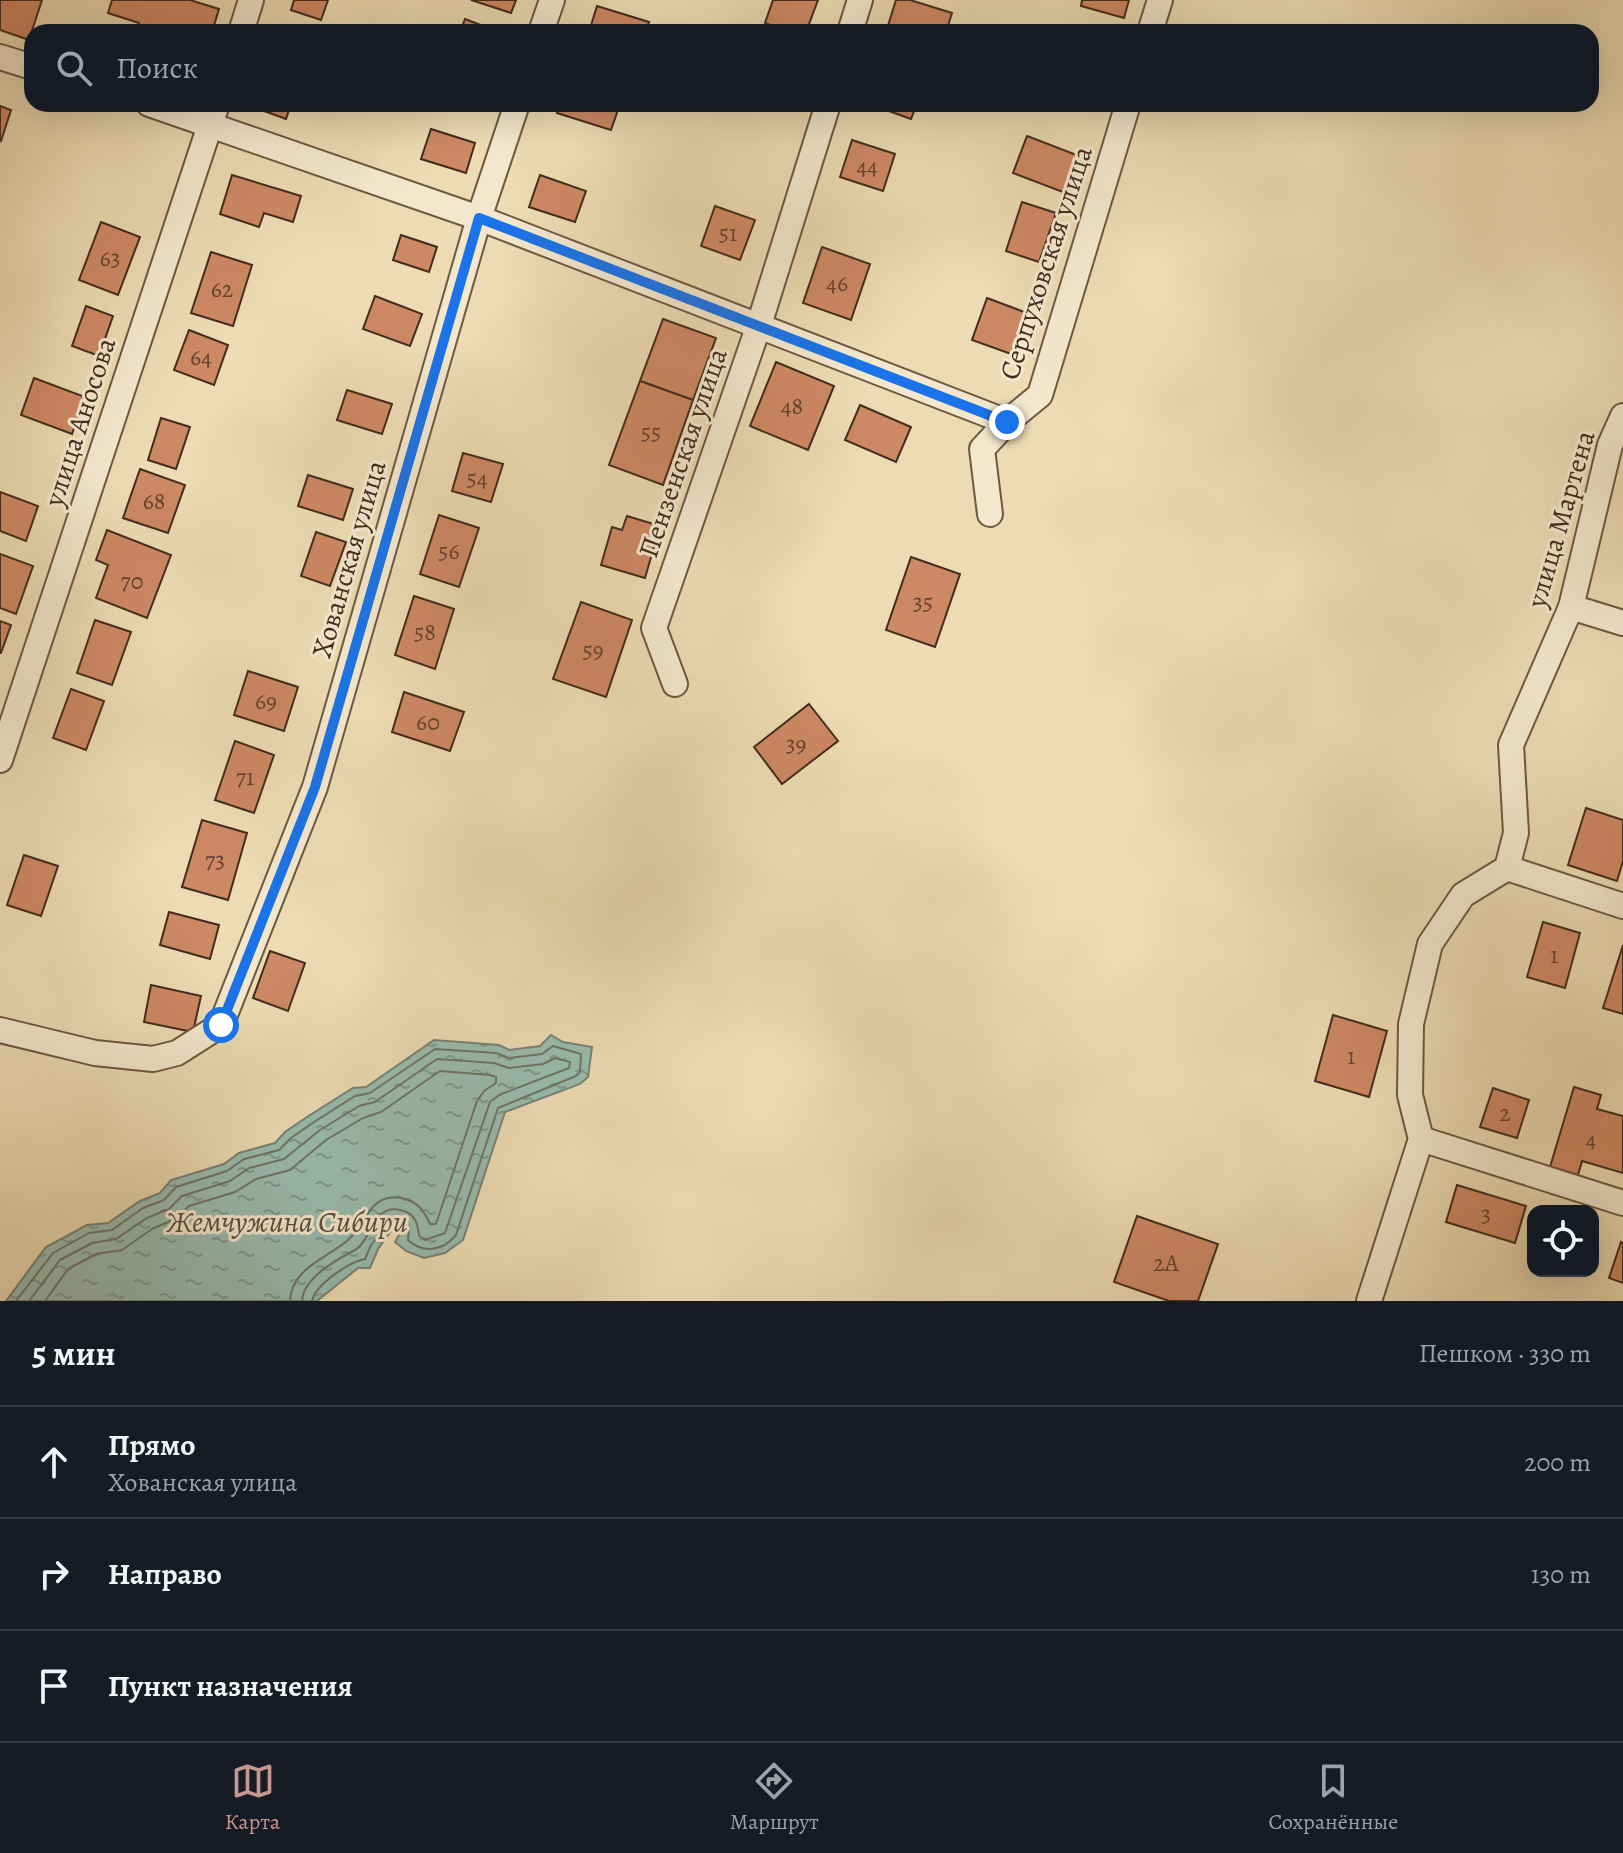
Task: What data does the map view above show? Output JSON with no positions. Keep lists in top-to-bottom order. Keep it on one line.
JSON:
{"streets":{"street":["Серпуховская улица","улица Аносова","Пензенская улица","улица Мартена","Хованская улица"]},"water":["Жемчужина Сибири"],"house_numbers":["44","51","63","46","62","64","48","55","54","68","56","70","35","58","59","69","60","39","71","73","1","1","2","4","3","2А"],"page":{"search":"Поиск","heading":["5 мин","Пешком · 330 m"],"list":[["Прямо","Хованская улица","200 m"],["Направо","130 m"],"Пункт назначения"],"nav":["Карта","Маршрут","Сохранённые"]}}
